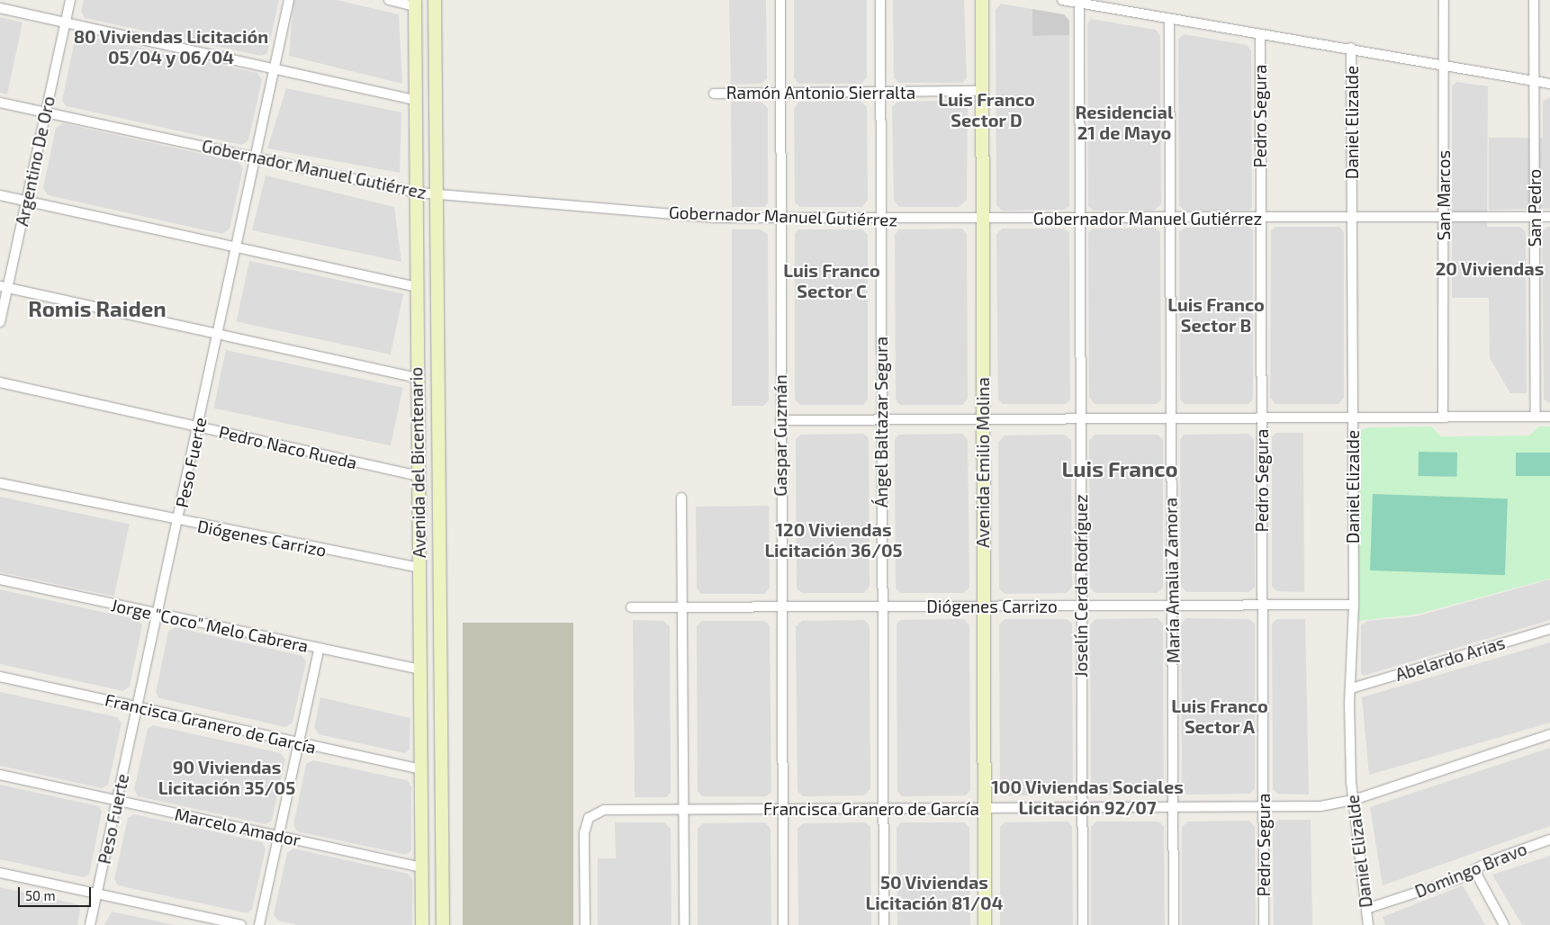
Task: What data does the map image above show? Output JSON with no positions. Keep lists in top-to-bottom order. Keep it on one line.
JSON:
{"streets":{"main road":["Avenida del Bicentenario","Avenida Emilio Molina"],"street":["Ramón Antonio Sierralta","Pedro Segura","Daniel Elizalde","Argentino De Oro","Gobernador Manuel Gutiérrez","San Marcos","San Pedro","Ángel Baltazar Segura","Gaspar Guzmán","Pedro Naco Rueda","Peso Fuerte","Diógenes Carrizo","María Amalia Zamora","Joselín Cerda Rodríguez","Jorge \"Coco\" Melo Cabrera","Abelardo Arias","Francisca Granero de García","Marcelo Amador","Domingo Bravo"]},"crossings":[["Ramón Antonio Sierralta","Ángel Baltazar Segura"],["Ramón Antonio Sierralta","Gaspar Guzmán"],["Ramón Antonio Sierralta","Avenida Emilio Molina"],["Pedro Segura","Gobernador Manuel Gutiérrez"],["Pedro Segura","Diógenes Carrizo"],["Pedro Segura","Francisca Granero de García"],["Daniel Elizalde","Gobernador Manuel Gutiérrez"],["Daniel Elizalde","Diógenes Carrizo"],["Daniel Elizalde","Abelardo Arias"],["Daniel Elizalde","Francisca Granero de García"],["Daniel Elizalde","Domingo Bravo"],["Argentino De Oro","Gobernador Manuel Gutiérrez"],["Gobernador Manuel Gutiérrez","San Marcos"],["Gobernador Manuel Gutiérrez","San Pedro"],["Gobernador Manuel Gutiérrez","Ángel Baltazar Segura"],["Gobernador Manuel Gutiérrez","Gaspar Guzmán"],["Gobernador Manuel Gutiérrez","Peso Fuerte"],["Gobernador Manuel Gutiérrez","Avenida del Bicentenario"],["Gobernador Manuel Gutiérrez","Avenida Emilio Molina"],["Gobernador Manuel Gutiérrez","María Amalia Zamora"],["Gobernador Manuel Gutiérrez","Joselín Cerda Rodríguez"],["Ángel Baltazar Segura","Diógenes Carrizo"],["Ángel Baltazar Segura","Francisca Granero de García"],["Gaspar Guzmán","Diógenes Carrizo"],["Gaspar Guzmán","Francisca Granero de García"],["Pedro Naco Rueda","Peso Fuerte"],["Pedro Naco Rueda","Avenida del Bicentenario"],["Peso Fuerte","Diógenes Carrizo"],["Peso Fuerte","Jorge \"Coco\" Melo Cabrera"],["Peso Fuerte","Francisca Granero de García"],["Peso Fuerte","Marcelo Amador"],["Avenida del Bicentenario","Diógenes Carrizo"],["Avenida del Bicentenario","Jorge \"Coco\" Melo Cabrera"],["Avenida del Bicentenario","Francisca Granero de García"],["Avenida del Bicentenario","Marcelo Amador"],["Avenida Emilio Molina","Diógenes Carrizo"],["Avenida Emilio Molina","Francisca Granero de García"],["Diógenes Carrizo","María Amalia Zamora"],["Diógenes Carrizo","Joselín Cerda Rodríguez"],["María Amalia Zamora","Francisca Granero de García"],["Joselín Cerda Rodríguez","Francisca Granero de García"]],"districts":["80 Viviendas Licitación 05/04 y 06/04","Luis Franco Sector D","Residencial 21 de Mayo","20 Viviendas","Luis Franco Sector C","Luis Franco Sector B","Romis Raiden","Luis Franco","120 Viviendas Licitación 36/05","Luis Franco Sector A","90 Viviendas Licitación 35/05","100 Viviendas Sociales Licitación 92/07","50 Viviendas Licitación 81/04"],"scale_bar":"50 m"}
